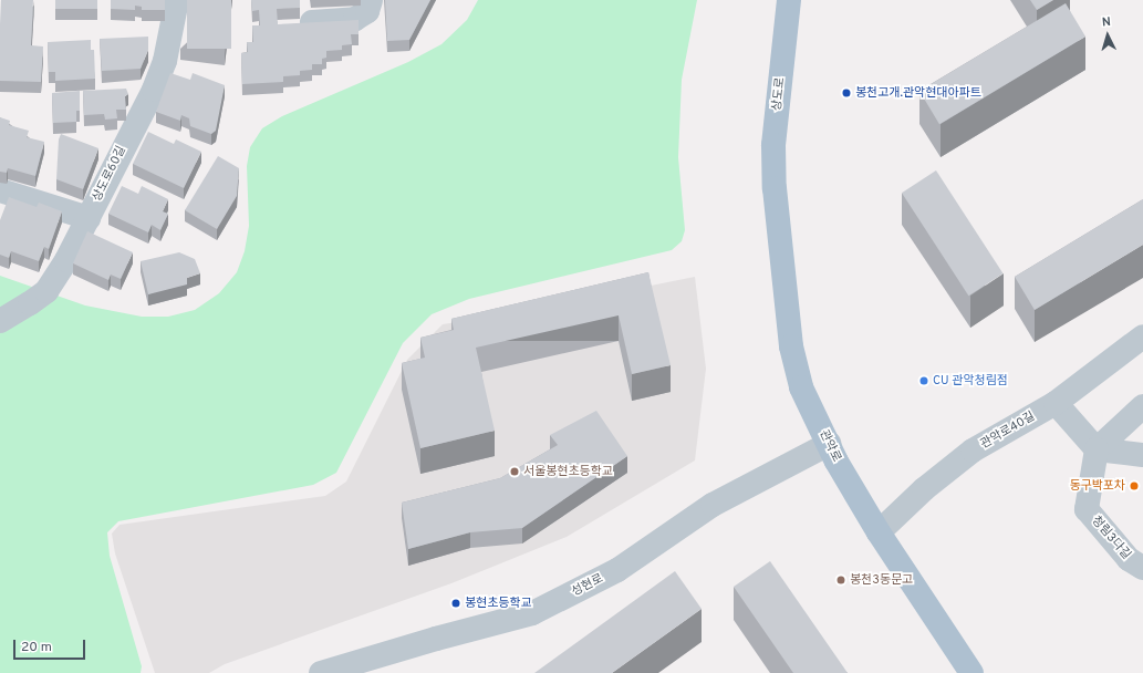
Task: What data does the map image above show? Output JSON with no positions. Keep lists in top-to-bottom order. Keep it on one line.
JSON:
{"streets":{"main road":["상도로","관악로"],"street":["상도로60길","관악로40길","청림3다길","성현로"]},"crossings":[["상도로","관악로"],["관악로40길","관악로"],["관악로","성현로"]],"places":["봉천고개.관악현대아파트","CU 관악청림점","서울봉현초등학교","동구박포차","봉천3동문고","봉현초등학교"],"scale_bar":"20 m","north":"top"}
